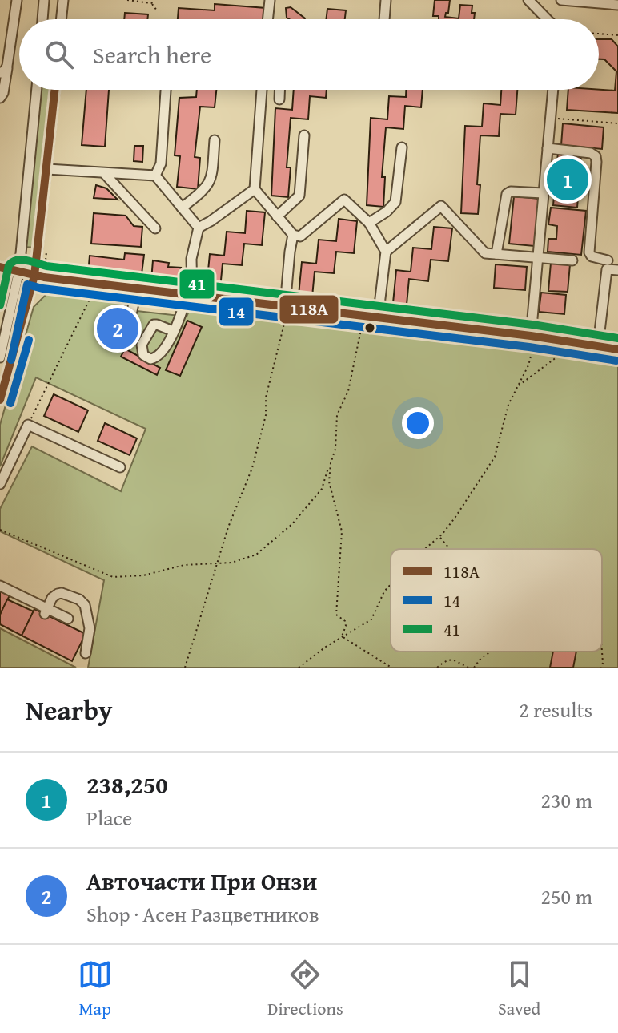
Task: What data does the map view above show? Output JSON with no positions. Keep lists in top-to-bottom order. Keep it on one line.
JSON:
{"lines":["transit line 118А","transit line 41","transit line 14"],"legend":["118А","14","41"],"page":{"search":"Search here","pins":["1","2"],"heading":["Nearby","2 results"],"list":[{"mark":"1","name":"238,250","note":"Place","value":"230 m"},{"mark":"2","name":"Авточасти При Онзи","note":"Shop · Асен Разцветников","value":"250 m"}],"nav":["Map","Directions","Saved"]}}
